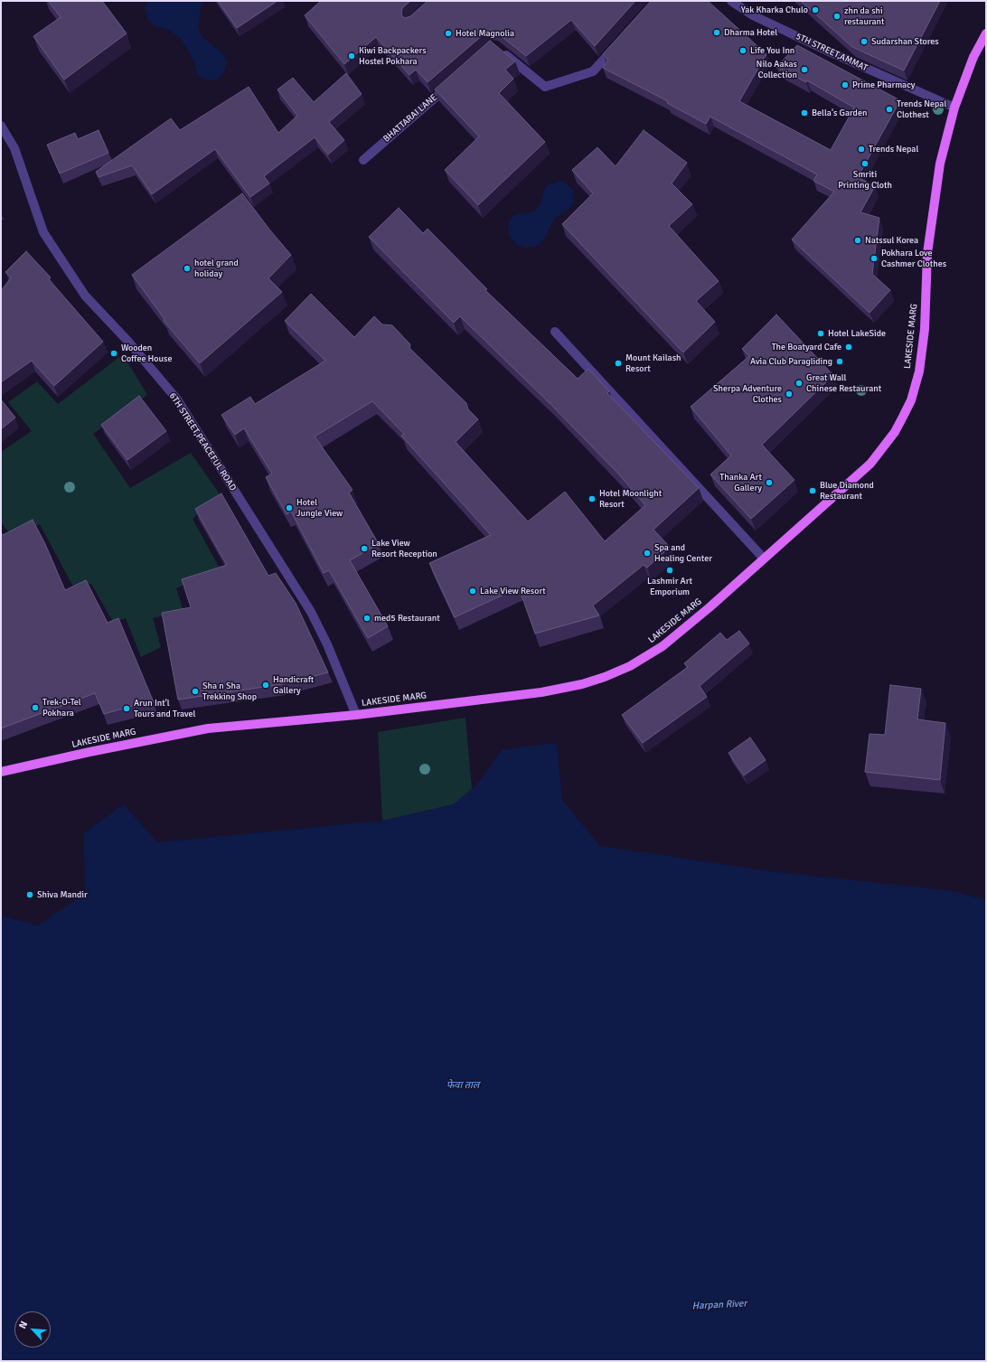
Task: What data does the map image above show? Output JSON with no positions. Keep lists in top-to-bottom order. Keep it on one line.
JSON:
{"streets":{"main road":["LAKESIDE MARG"],"street":["5TH STREET,AMMAT","BHATTARAI LANE","6TH STREET,PEACEFUL ROAD"]},"crossings":[["5TH STREET,AMMAT","LAKESIDE MARG"],["LAKESIDE MARG","6TH STREET,PEACEFUL ROAD"]],"water":["फेवा ताल","Harpan River"],"places":["Yak Kharka Chulo","zhn da shi restaurant","Dharma Hotel","Hotel Magnolia","Sudarshan Stores","Life You Inn","Kiwi Backpackers Hostel Pokhara","Nilo Aakas Collection","Prime Pharmacy","Trends Nepal Clothest","Bella's Garden","Trends Nepal","Smriti Printing Cloth","Natssul Korea","Pokhara Love Cashmer Clothes","hotel grand holiday","Hotel LakeSide","The Boatyard Cafe","Wooden Coffee House","Avia Club Paragliding","Mount Kailash Resort","Great Wall Chinese Restaurant","Sherpa Adventure Clothes","Thanka Art Gallery","Blue Diamond Restaurant","Hotel Moonlight Resort","Hotel Jungle View","Lake View Resort Reception","Spa and Healing Center","Lashmir Art Emporium","Lake View Resort","med5 Restaurant","Handicraft Gallery","Sha n Sha Trekking Shop","Trek-O-Tel Pokhara","Arun Int'l Tours and Travel","Shiva Mandir"],"north":"top left"}
